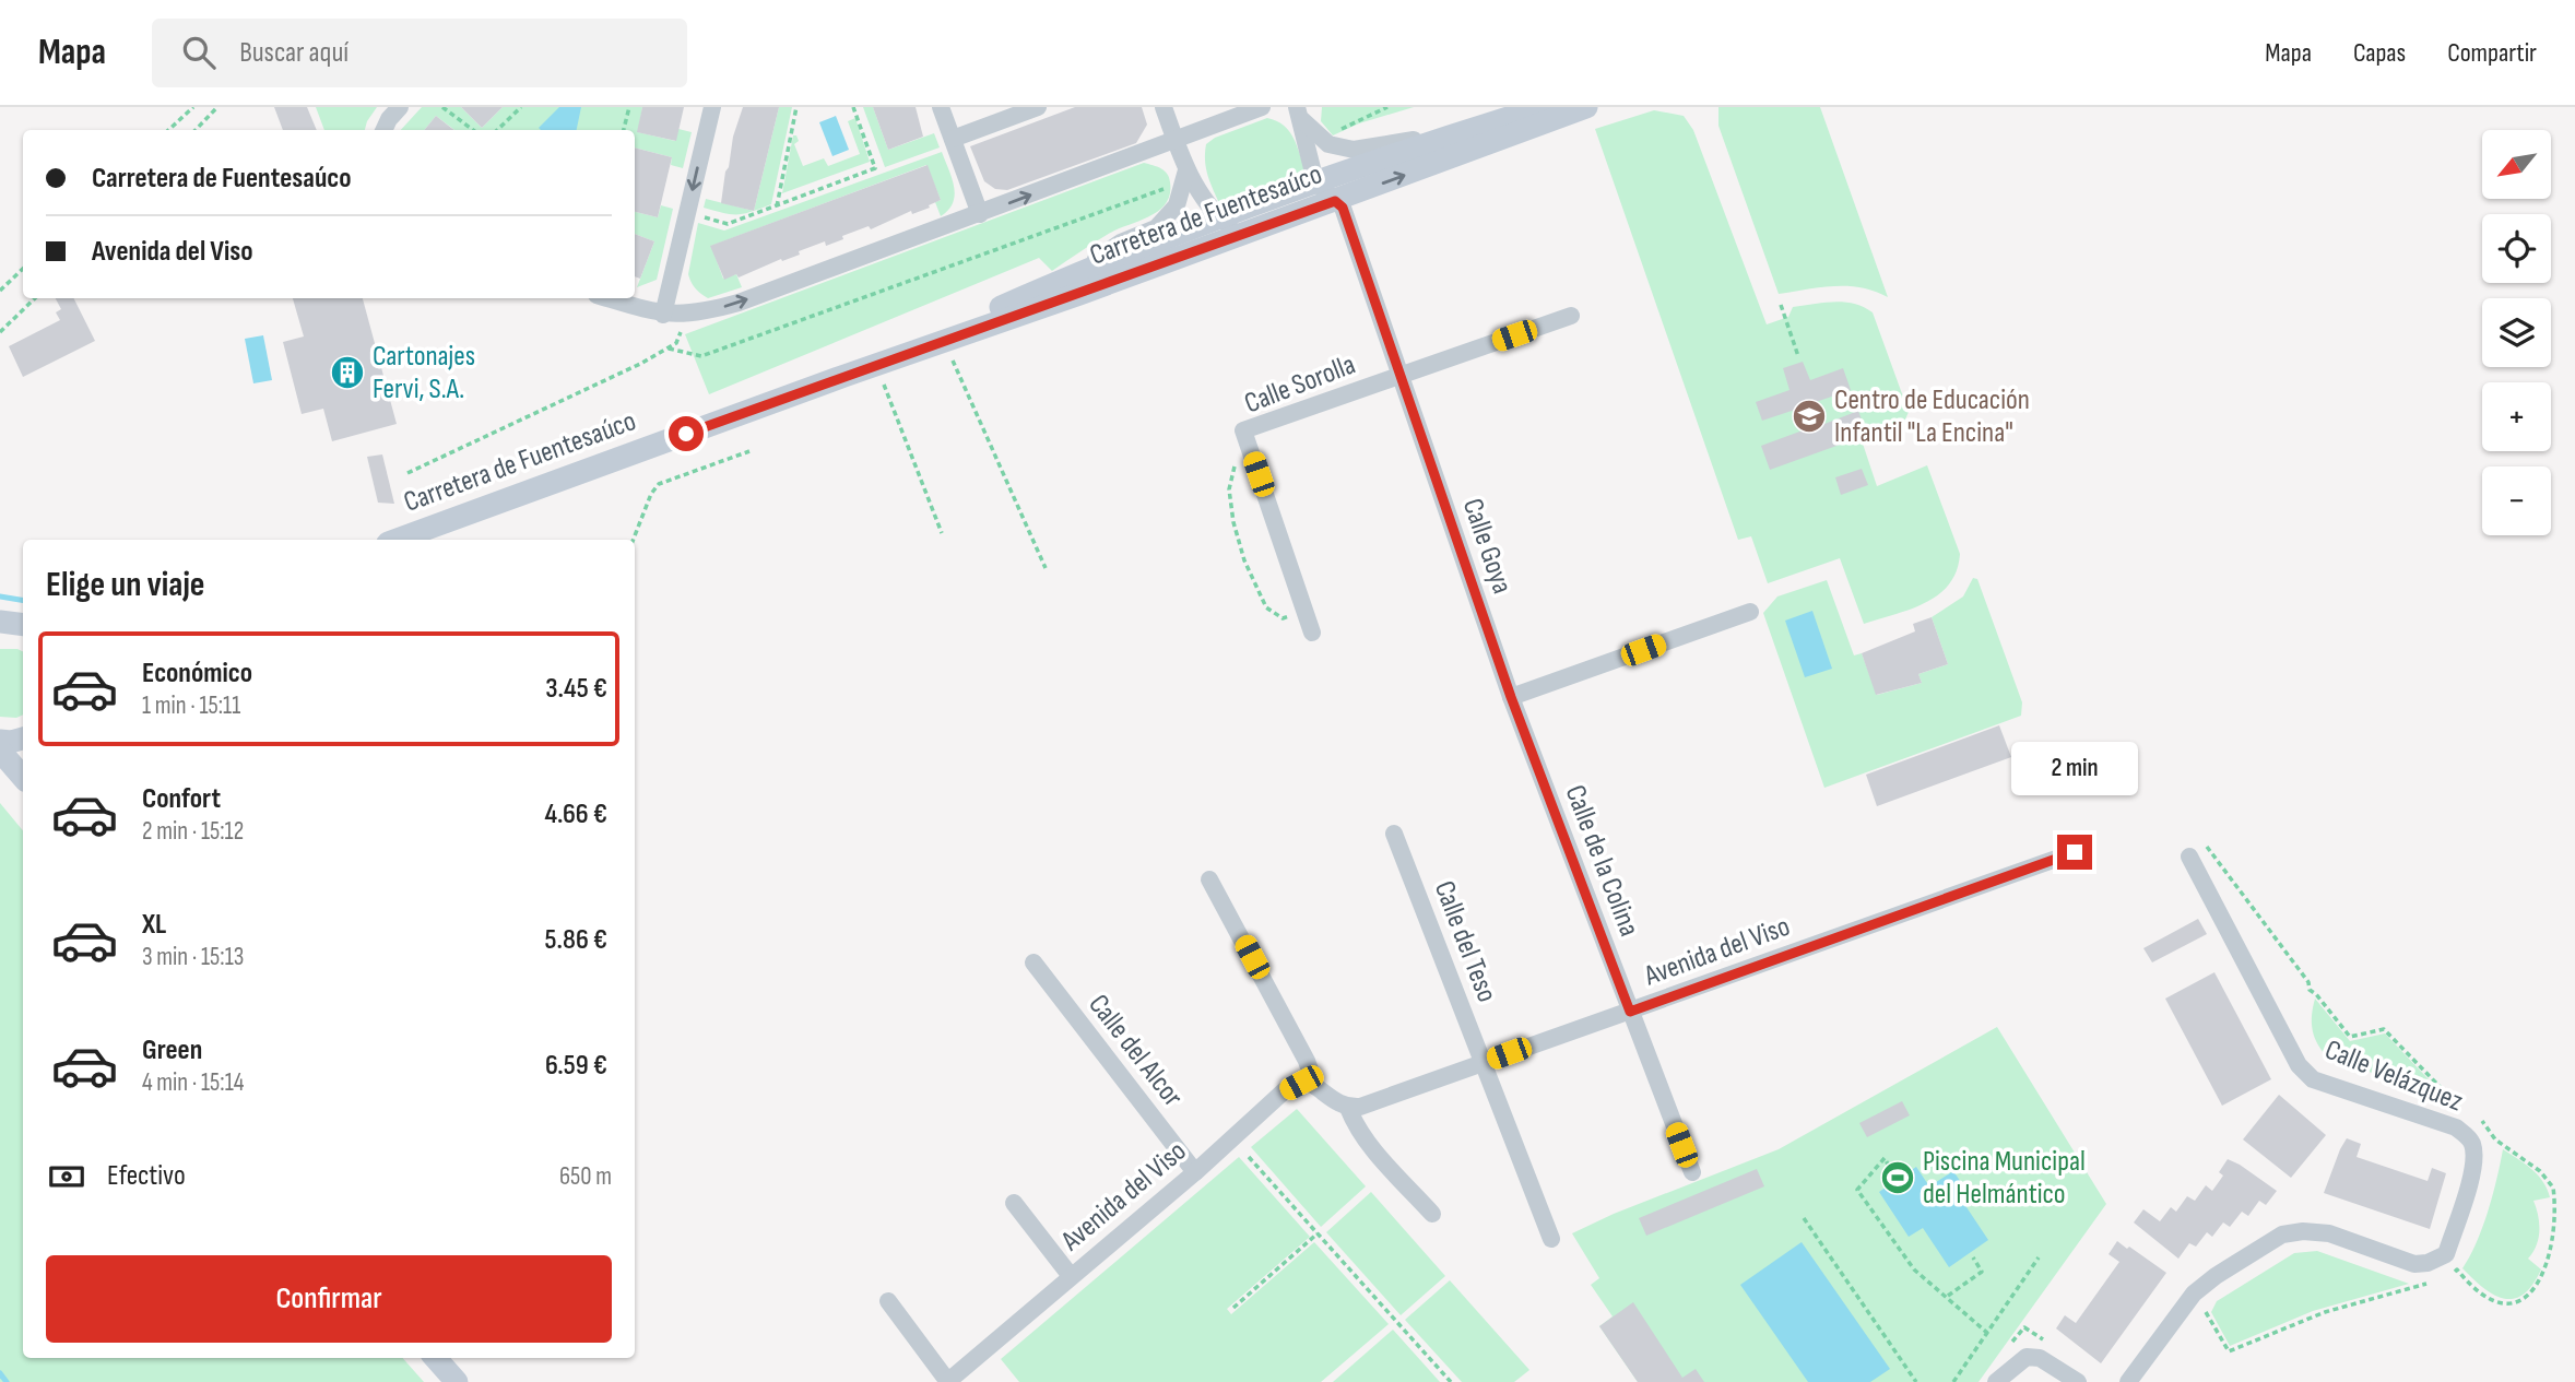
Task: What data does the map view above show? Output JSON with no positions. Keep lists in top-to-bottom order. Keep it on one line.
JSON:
{"streets":{"main road":["Carretera de Fuentesaúco"],"street":["Calle Sorolla","Calle Goya","Calle de la Colina","Calle del Teso","Avenida del Viso","Calle del Alcor","Calle Velázquez"]},"crossings":[["Carretera de Fuentesaúco","Calle Goya"],["Calle Sorolla","Calle Goya"],["Calle Goya","Calle de la Colina"],["Calle de la Colina","Avenida del Viso"],["Calle del Teso","Avenida del Viso"],["Avenida del Viso","Calle del Alcor"]],"places":{"building":["Cartonajes Fervi, S.A."],"school or university":["Centro de Educación Infantil \"La Encina\""],"sports":["Piscina Municipal del Helmántico"]},"north":"bottom left","page":{"header":"Mapa","search":"Buscar aquí","nav":["Mapa","Capas","Compartir"],"map_buttons":["+","−"],"banner":["Carretera de Fuentesaúco","Avenida del Viso"],"heading":"Elige un viaje","list":[{"name":"Económico","note":"1 min · 15:11","value":"3.45 €"},{"name":"Confort","note":"2 min · 15:12","value":"4.66 €"},{"name":"XL","note":"3 min · 15:13","value":"5.86 €"},{"name":"Green","note":"4 min · 15:14","value":"6.59 €"}],"bubble":"2 min","pay":["Efectivo","650 m"],"buttons":"Confirmar"}}
